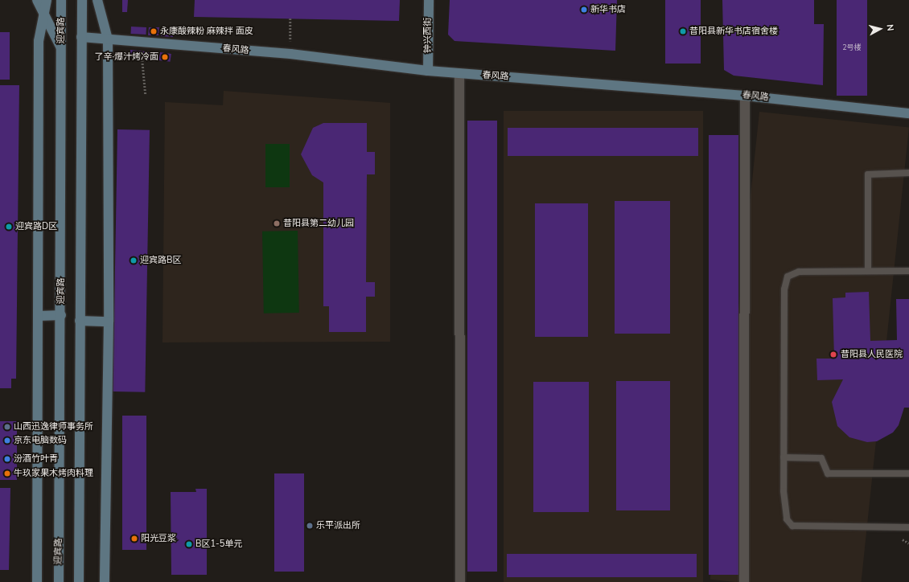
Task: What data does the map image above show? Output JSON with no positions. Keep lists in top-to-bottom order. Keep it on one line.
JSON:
{"streets":{"main road":["迎宾路","钟兴西街","春风路"]},"crossings":[["迎宾路","春风路"],["钟兴西街","春风路"]],"places":["新华书店","永康酸辣粉 麻辣拌 面皮","昔阳县新华书店宿舍楼","了辛·爆汁烤冷面","昔阳县第二幼儿园","迎宾路D区","迎宾路B区","昔阳县人民医院","山西迅逸律师事务所","京东电脑数码","汾酒竹叶青","牛玖家果木烤肉料理","乐平派出所","阳光豆浆","B区1-5单元"],"house_numbers":["2号楼"],"north":"right"}
